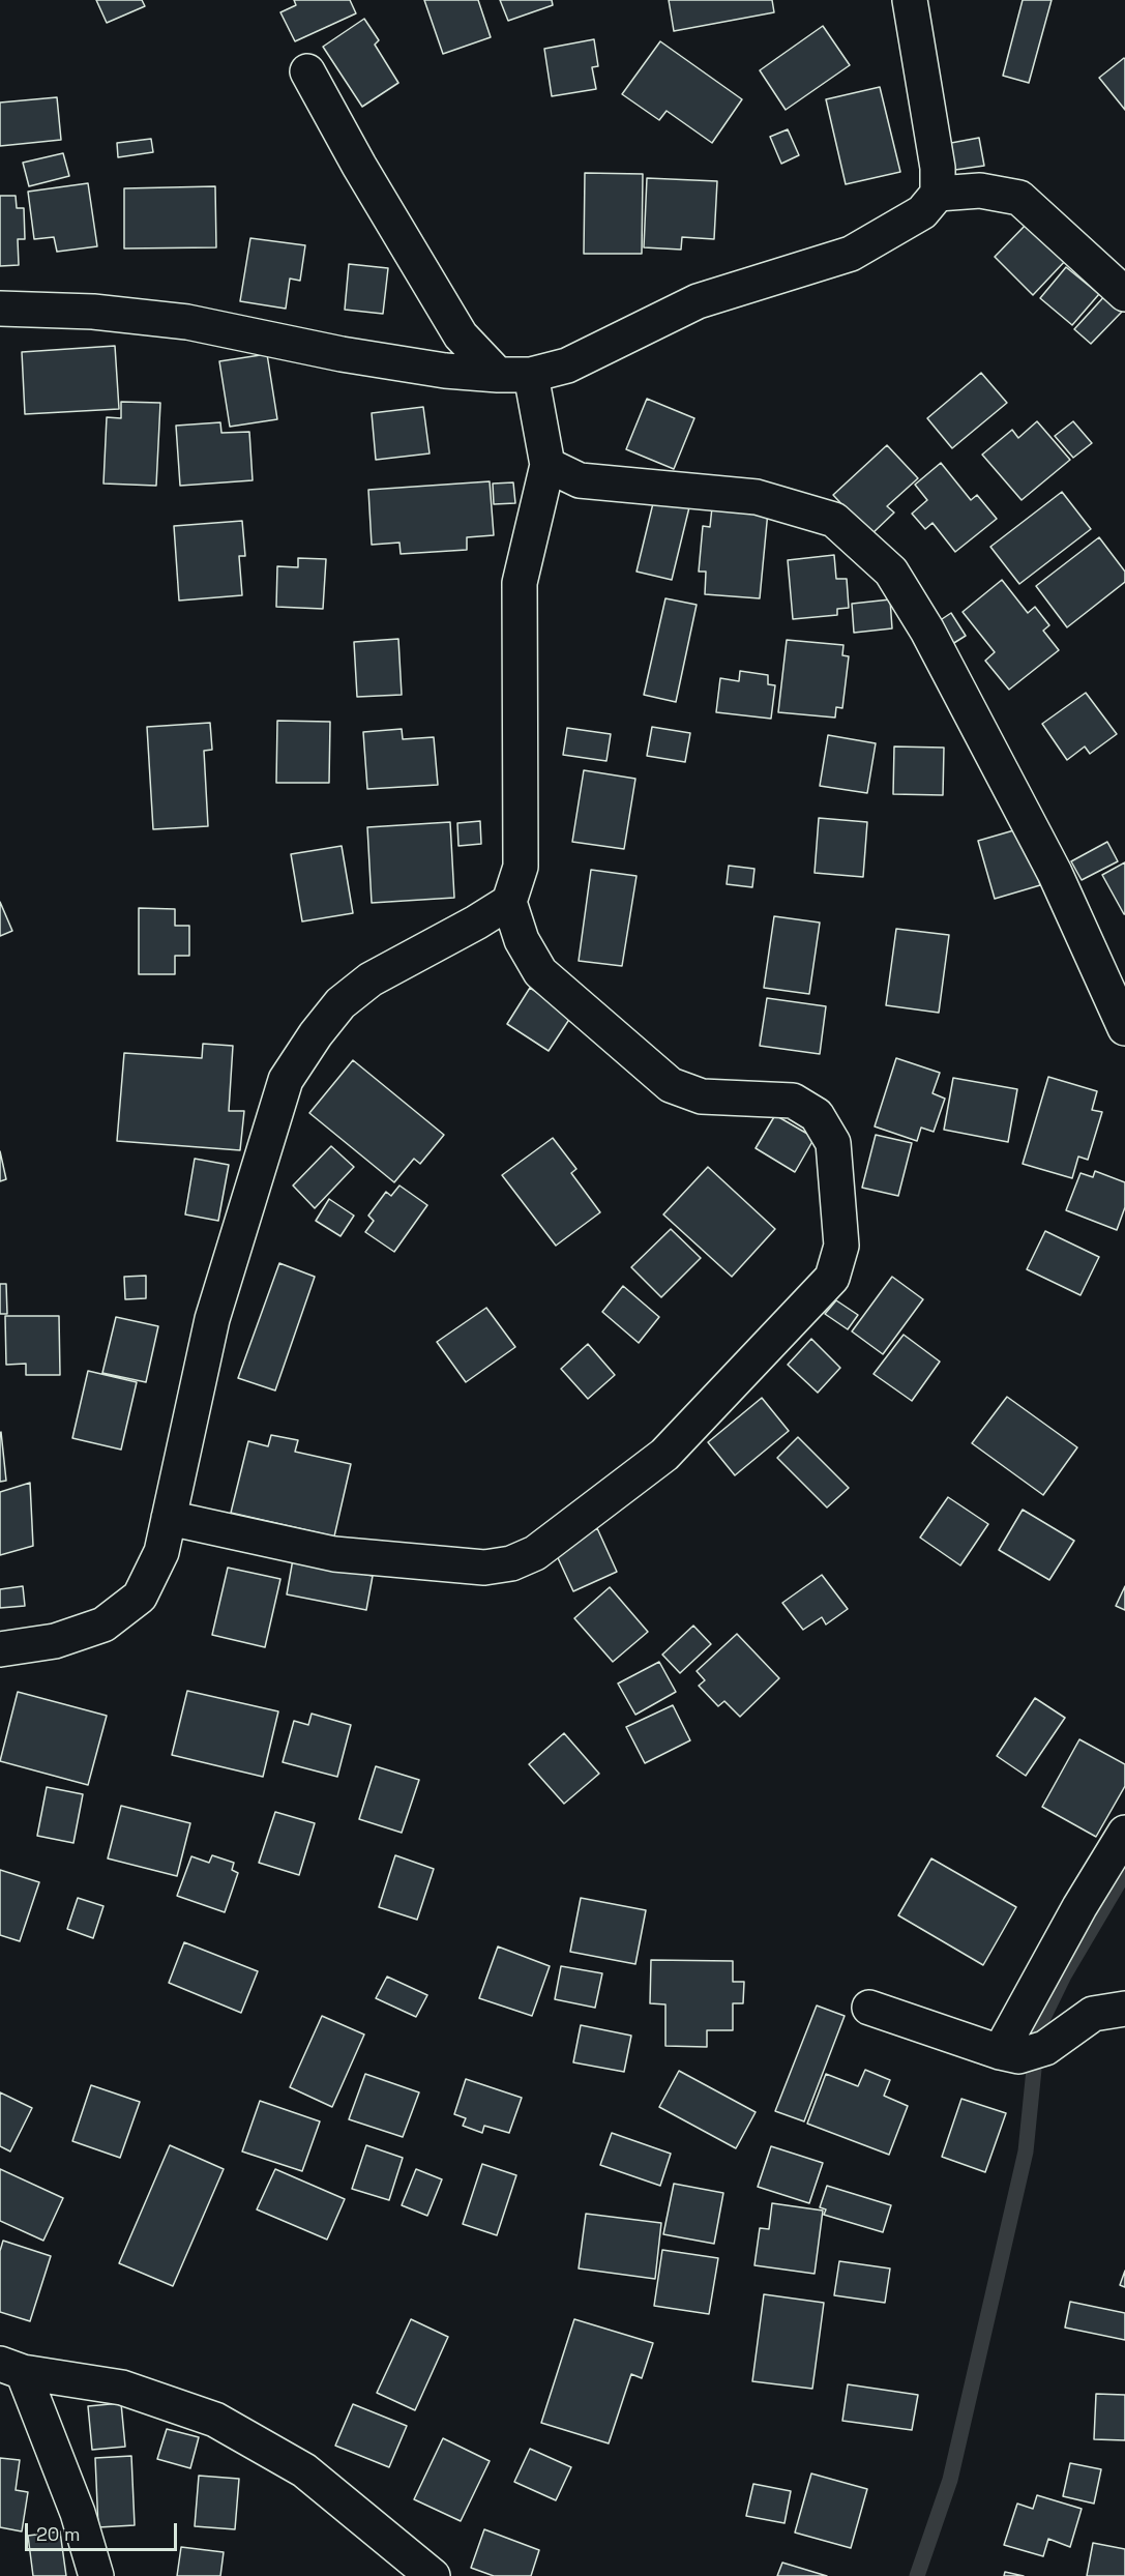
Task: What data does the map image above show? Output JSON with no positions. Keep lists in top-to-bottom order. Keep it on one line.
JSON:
{"scale_bar":"20 m"}
